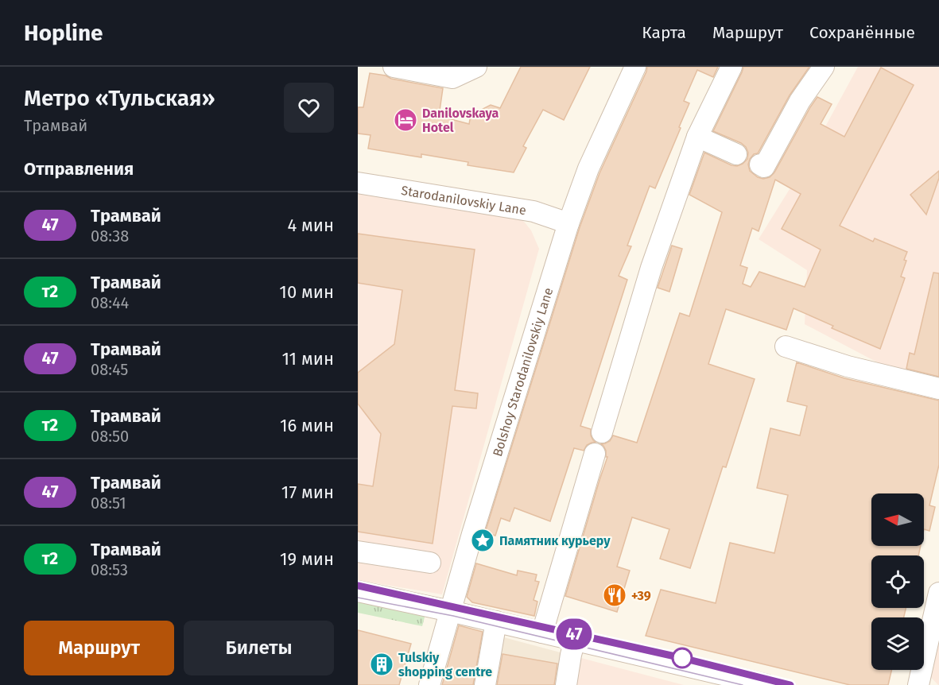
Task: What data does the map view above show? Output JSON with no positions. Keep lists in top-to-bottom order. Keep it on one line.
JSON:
{"streets":{"street":["Starodanilovskiy Lane","Bolshoy Starodanilovskiy Lane"]},"crossings":[["Starodanilovskiy Lane","Bolshoy Starodanilovskiy Lane"]],"places":{"hotel":["Danilovskaya Hotel"],"place":["Памятник курьеру"],"restaurant":["+39"],"building":["Tulskiy shopping centre"]},"lines":["tram line 47"],"north":"left","page":{"header":"Hopline","nav":["Карта","Маршрут","Сохранённые"],"heading":[["Метро «Тульская»","Трамвай"],"Отправления"],"on_map":"47","list":[{"mark":"47","name":"Трамвай","note":"08:38","value":"4 мин"},{"mark":"т2","name":"Трамвай","note":"08:44","value":"10 мин"},{"mark":"47","name":"Трамвай","note":"08:45","value":"11 мин"},{"mark":"т2","name":"Трамвай","note":"08:50","value":"16 мин"},{"mark":"47","name":"Трамвай","note":"08:51","value":"17 мин"},{"mark":"т2","name":"Трамвай","note":"08:53","value":"19 мин"}],"buttons":["Маршрут","Билеты"]}}
